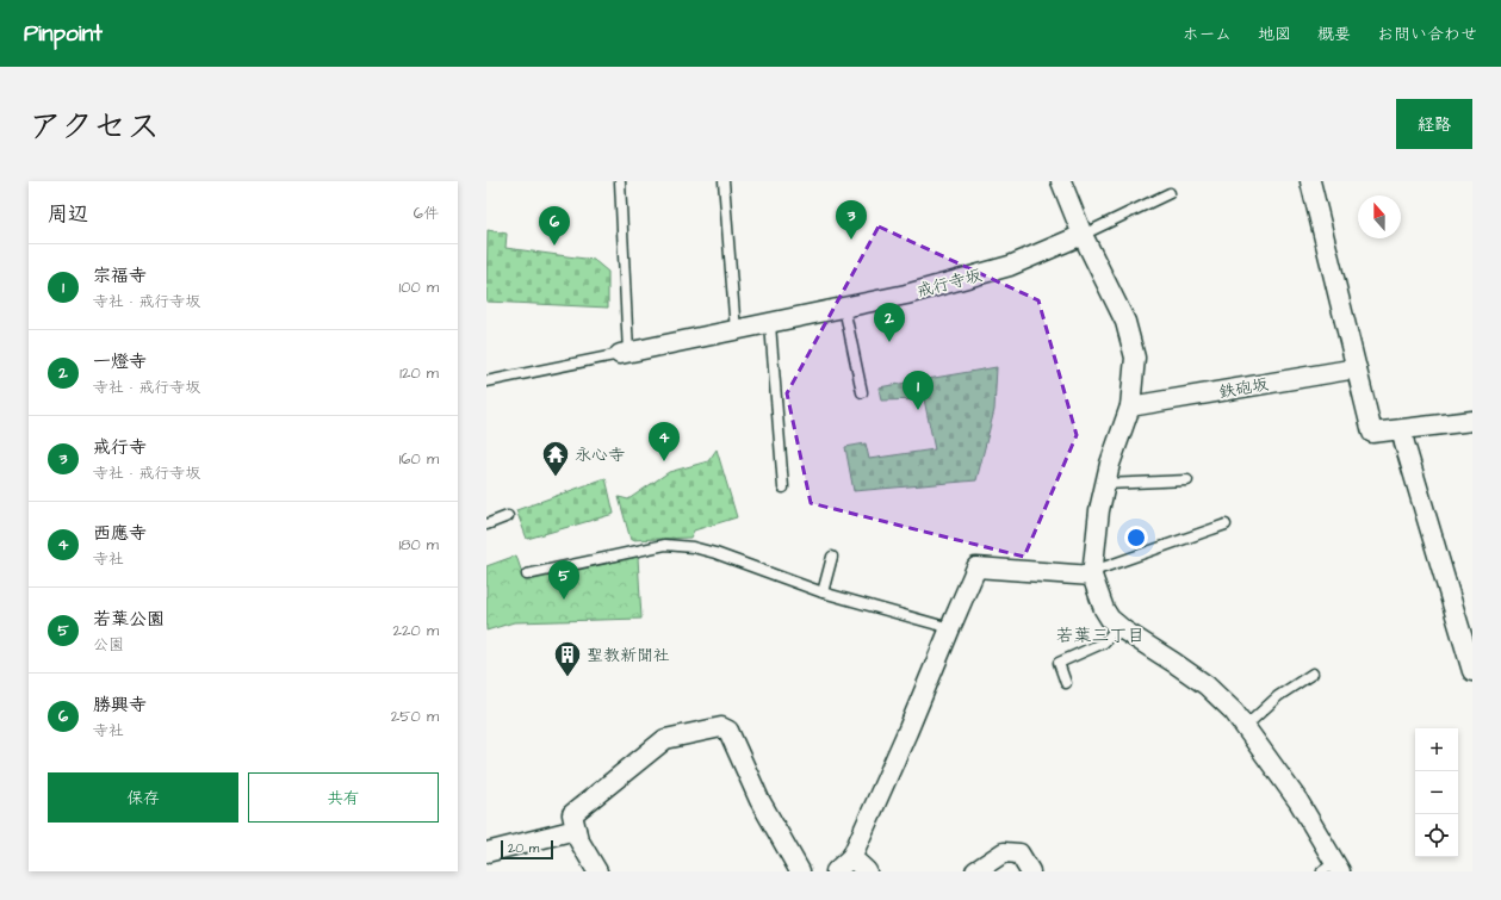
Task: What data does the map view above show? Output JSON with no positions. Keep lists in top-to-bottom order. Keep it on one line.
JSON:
{"streets":{"street":["戒行寺坂","鉄砲坂"]},"districts":["若葉三丁目"],"places":{"temple":["永心寺"],"building":["聖教新聞社"]},"scale_bar":"20 m","north":"top","page":{"header":"Pinpoint","nav":["ホーム","地図","概要","お問い合わせ"],"title":"アクセス","buttons":["経路",["保存","共有"]],"heading":["周辺","6件"],"pins":["3","6","2","1","4","5"],"list":[{"mark":"1","name":"宗福寺","note":"寺社 · 戒行寺坂","value":"100 m"},{"mark":"2","name":"一燈寺","note":"寺社 · 戒行寺坂","value":"120 m"},{"mark":"3","name":"戒行寺","note":"寺社 · 戒行寺坂","value":"160 m"},{"mark":"4","name":"西應寺","note":"寺社","value":"180 m"},{"mark":"5","name":"若葉公園","note":"公園","value":"220 m"},{"mark":"6","name":"勝興寺","note":"寺社","value":"250 m"}],"map_buttons":["+","−"],"scale":"20 m"}}
